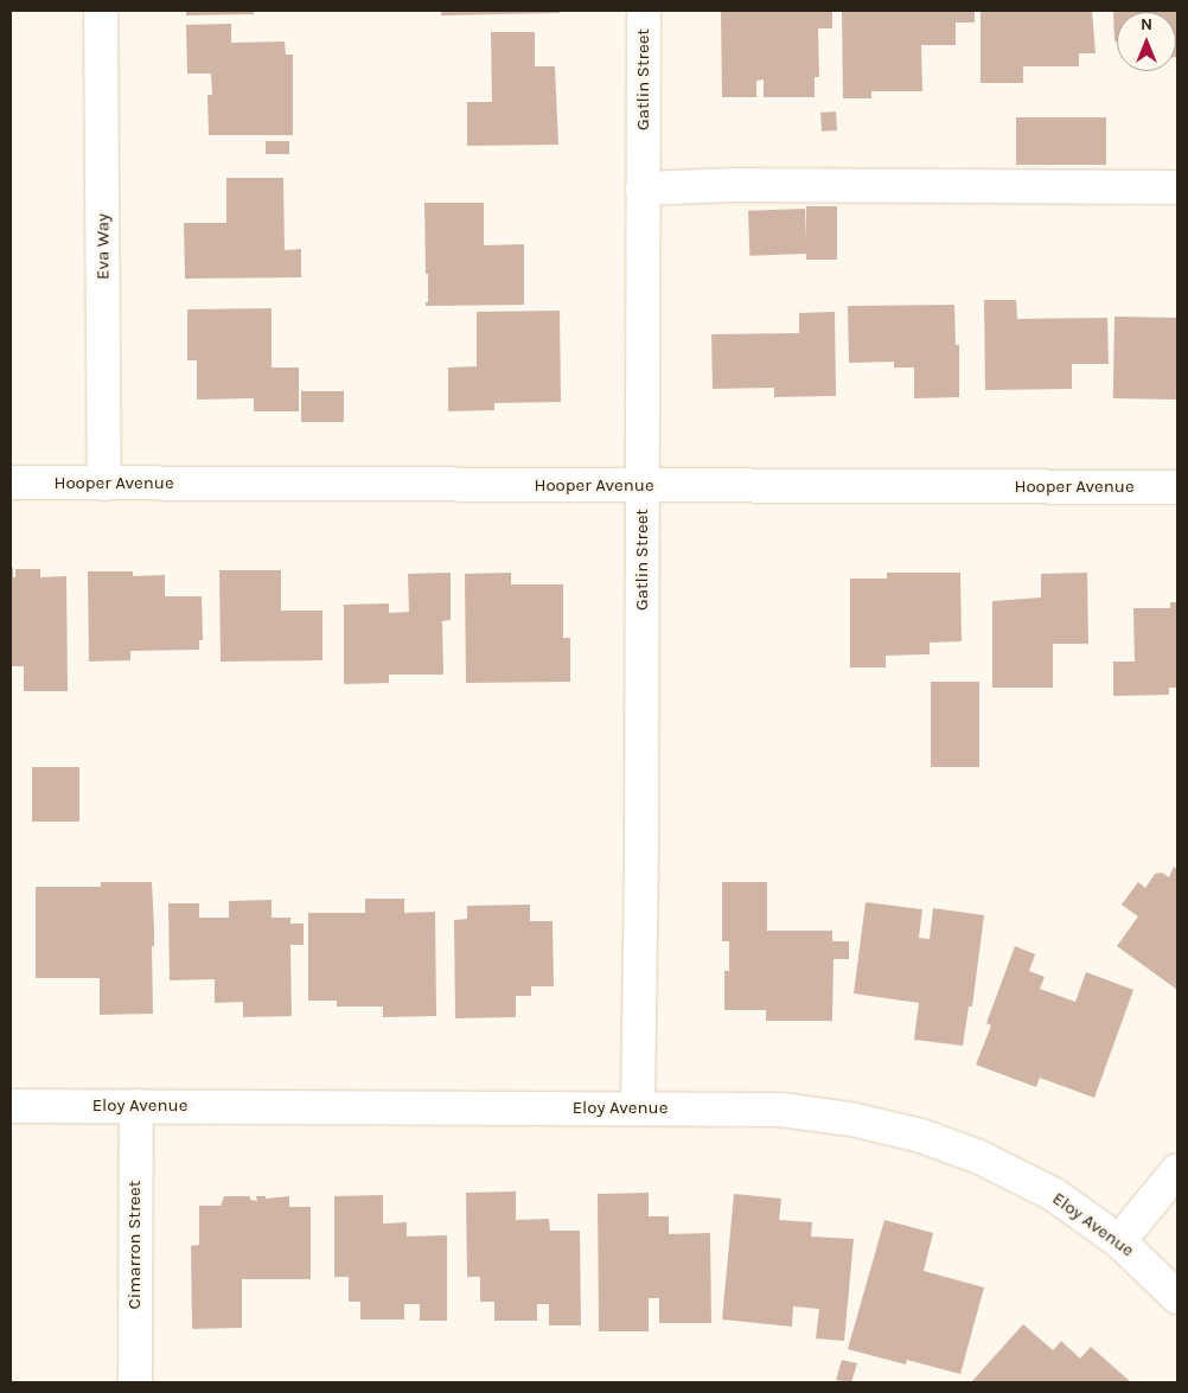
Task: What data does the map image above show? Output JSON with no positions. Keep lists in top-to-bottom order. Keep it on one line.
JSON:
{"streets":{"street":["Gatlin Street","Eva Way","Hooper Avenue","Eloy Avenue","Cimarron Street"]},"crossings":[["Gatlin Street","Hooper Avenue"],["Gatlin Street","Eloy Avenue"],["Eva Way","Hooper Avenue"],["Eloy Avenue","Cimarron Street"]],"north":"top"}
